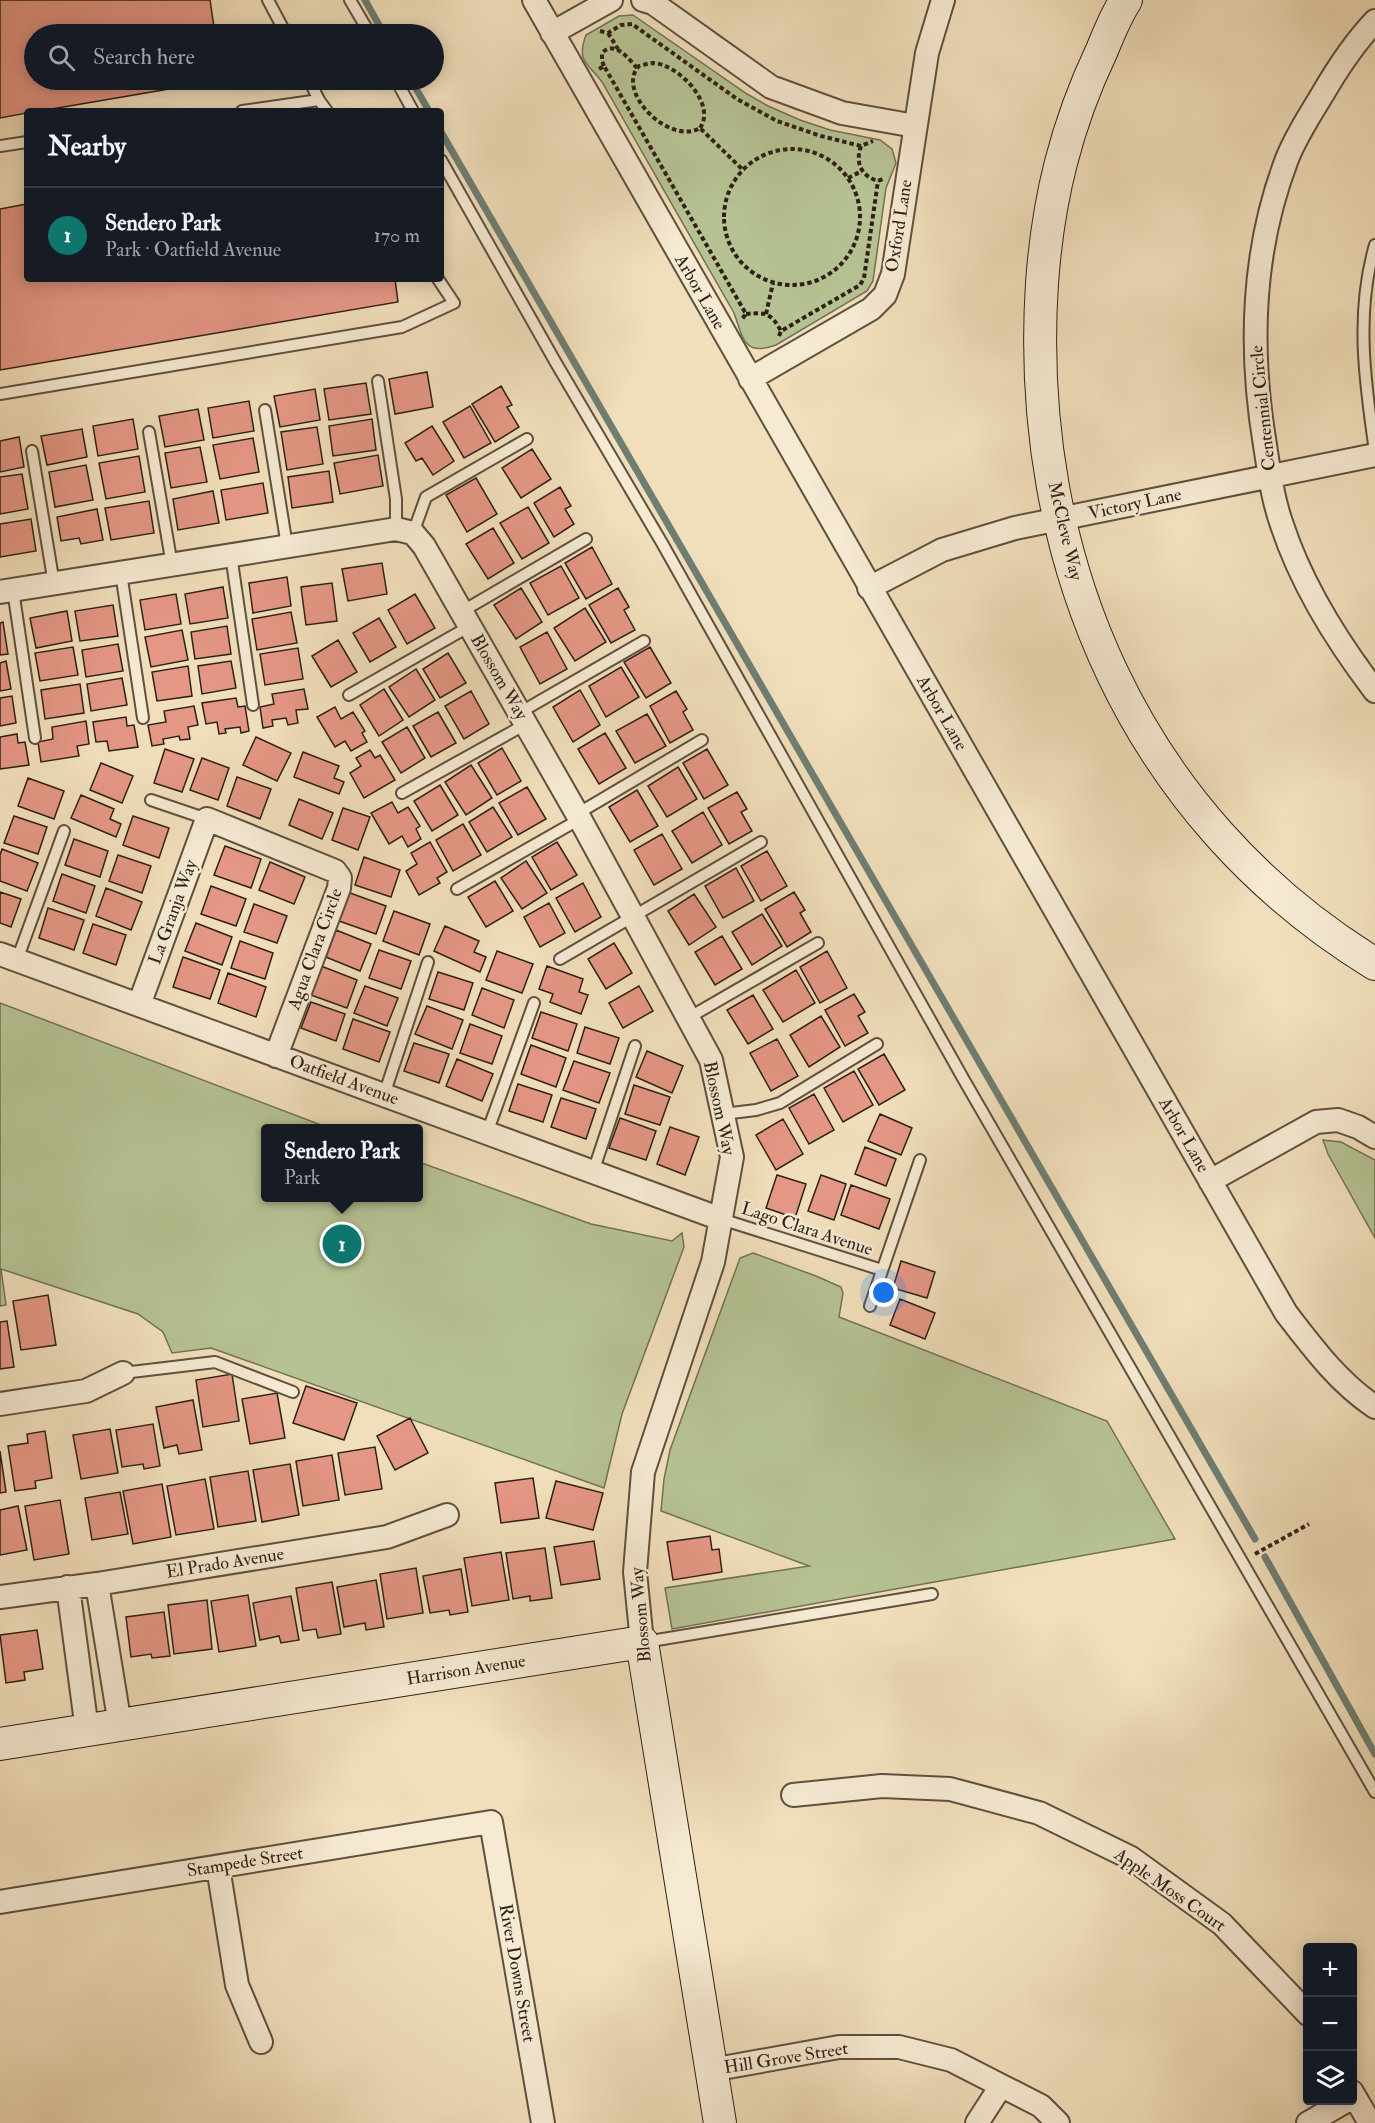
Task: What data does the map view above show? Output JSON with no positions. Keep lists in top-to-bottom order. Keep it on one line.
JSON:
{"streets":{"street":["Oxford Lane","Arbor Lane","Centennial Circle","Victory Lane","McCleve Way","Blossom Way","La Granja Way","Agua Clara Circle","Oatfield Avenue","El Prado Avenue","Harrison Avenue","Stampede Street","Apple Moss Court","River Downs Street","Hill Grove Street"],"lane":["Lago Clara Avenue"]},"crossings":[["Oxford Lane","Arbor Lane"],["Arbor Lane","Victory Lane"],["Centennial Circle","Victory Lane"],["Victory Lane","McCleve Way"],["Blossom Way","Oatfield Avenue"],["Blossom Way","Lago Clara Avenue"],["Blossom Way","Harrison Avenue"],["Blossom Way","Hill Grove Street"],["La Granja Way","Agua Clara Circle"],["La Granja Way","Oatfield Avenue"],["Agua Clara Circle","Oatfield Avenue"],["Oatfield Avenue","Lago Clara Avenue"],["Stampede Street","River Downs Street"]],"page":{"search":"Search here","heading":"Nearby","list":[{"mark":"1","name":"Sendero Park","note":"Park · Oatfield Avenue","value":"170 m"}],"popup":["Sendero Park","Park"],"pins":"1","map_buttons":["+","−"]}}
